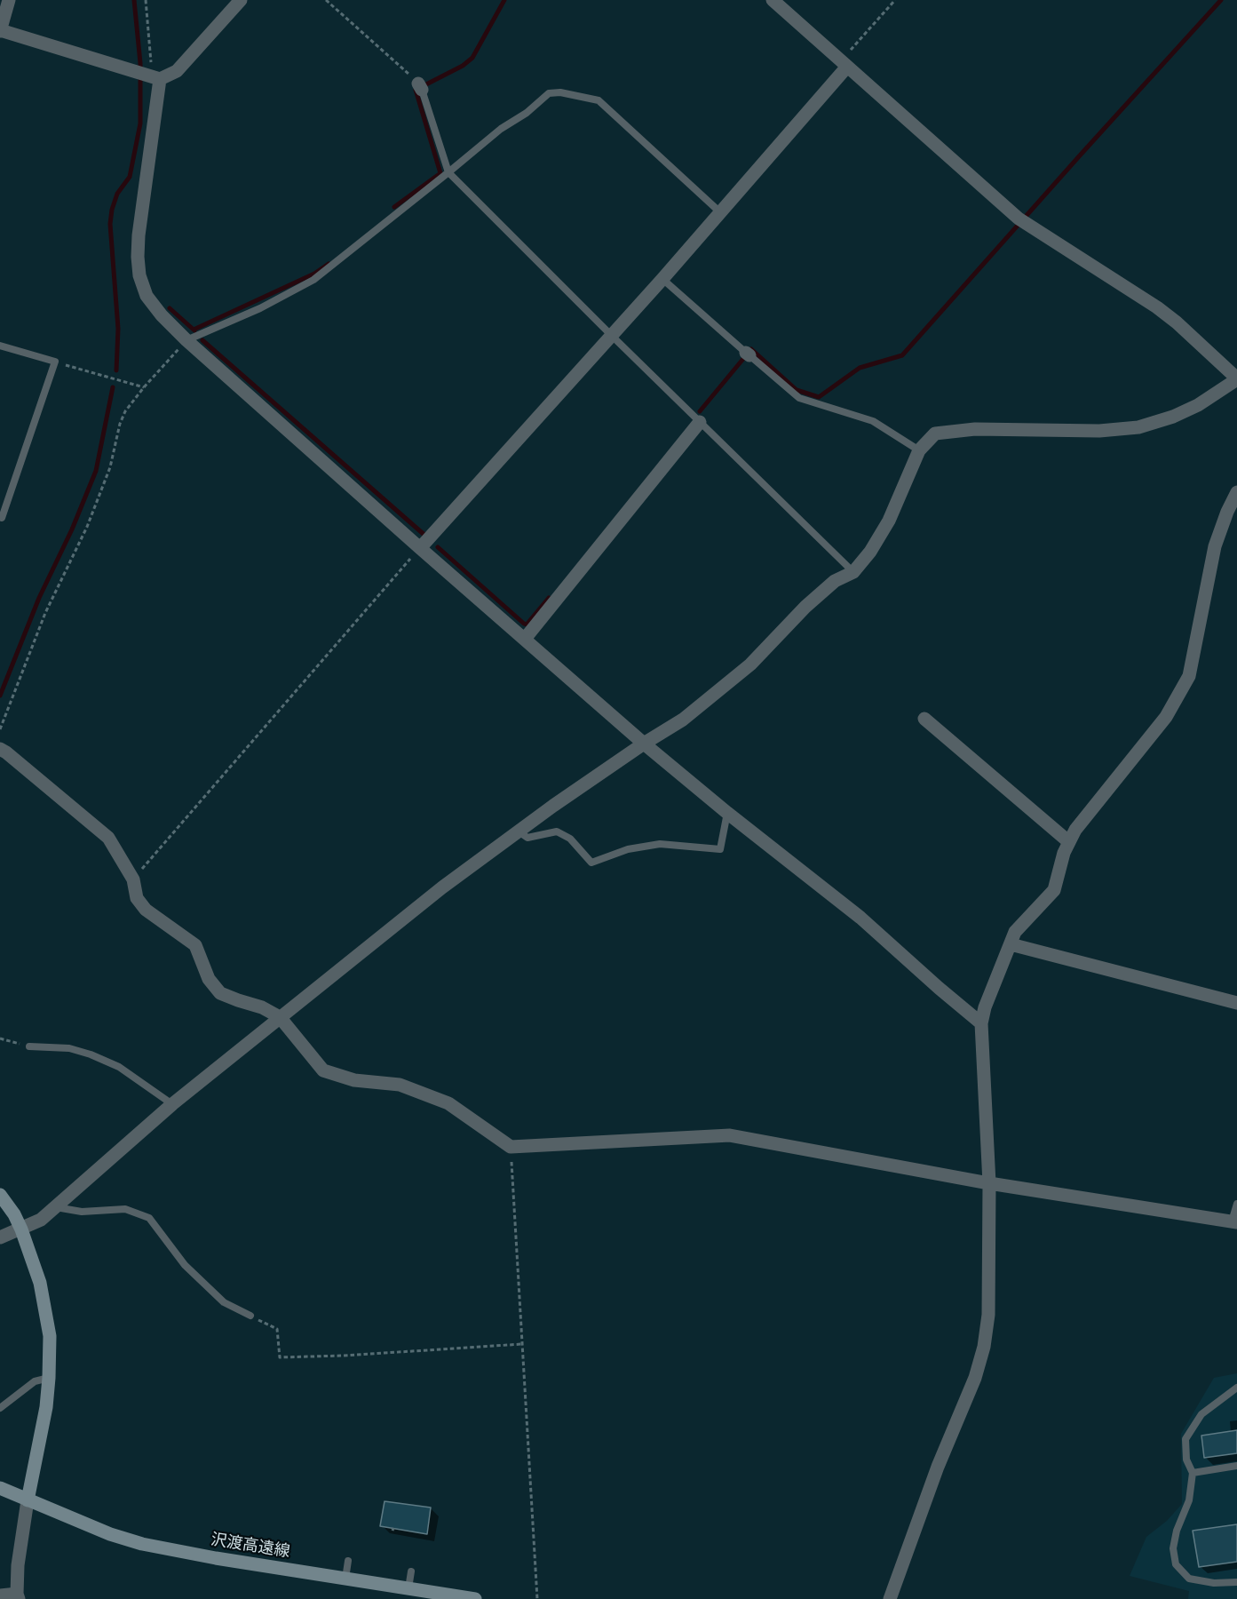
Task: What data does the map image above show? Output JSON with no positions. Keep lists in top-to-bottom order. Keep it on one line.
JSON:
{"streets":{"main road":["沢渡高遠線"]}}
